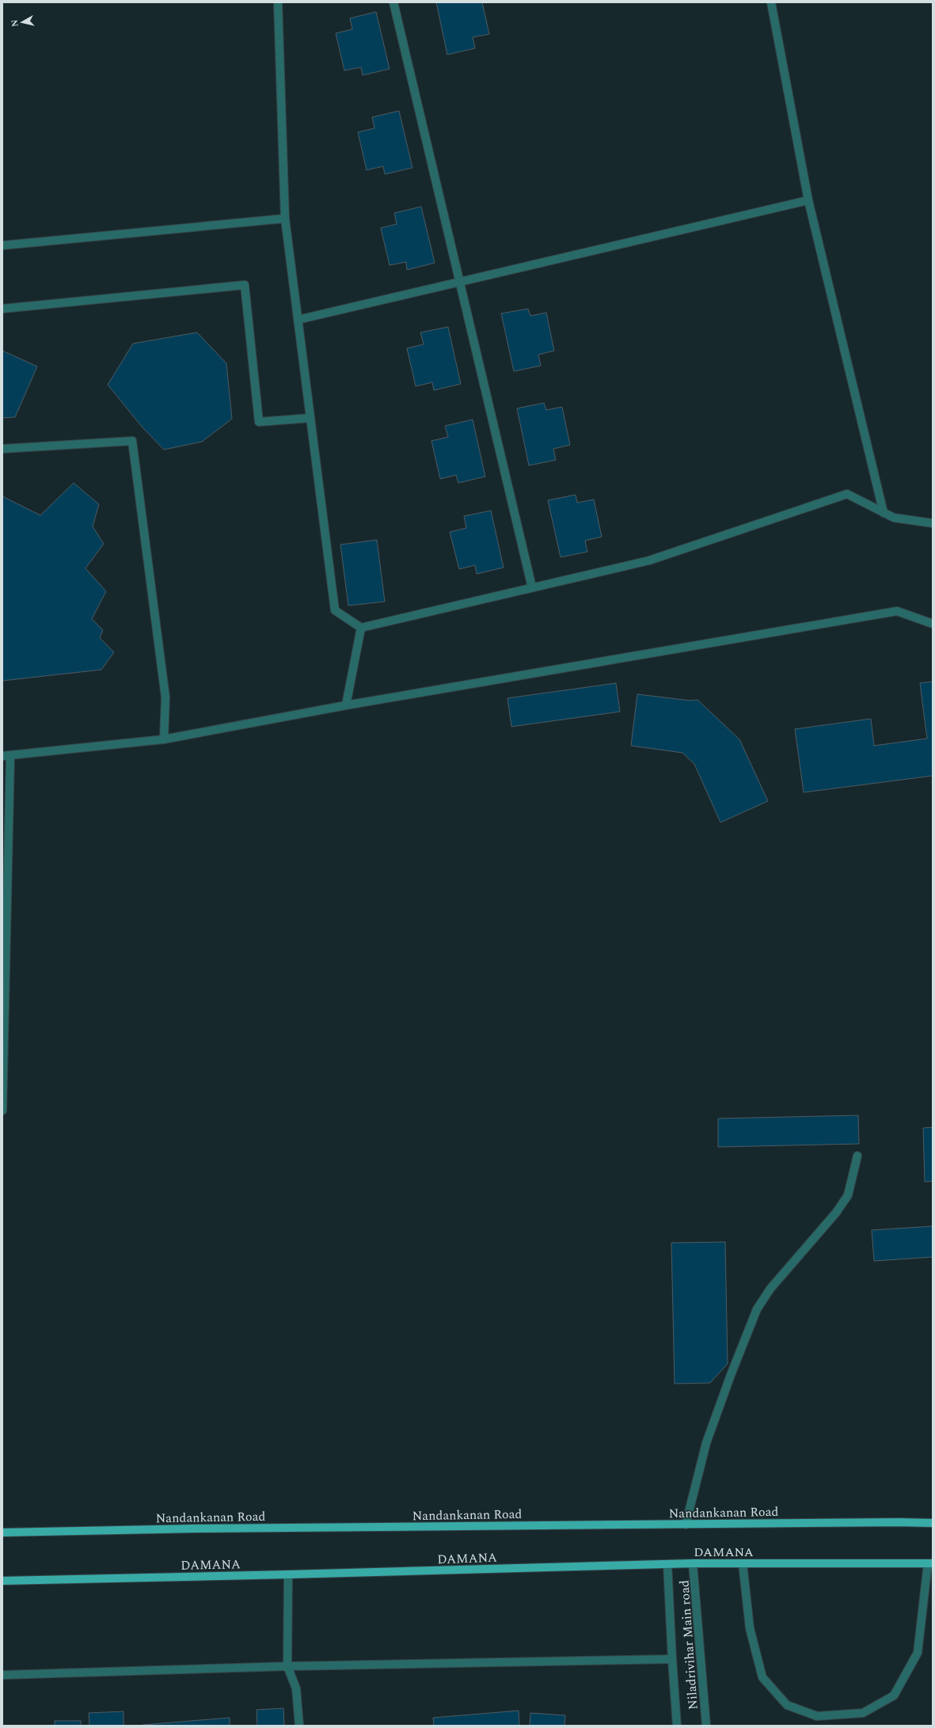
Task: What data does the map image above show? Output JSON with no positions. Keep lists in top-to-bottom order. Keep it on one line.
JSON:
{"streets":{"main road":["Nandankanan Road","DAMANA"],"street":["Niladrivihar Main road"]},"crossings":[["DAMANA","Niladrivihar Main road"]],"north":"left"}
